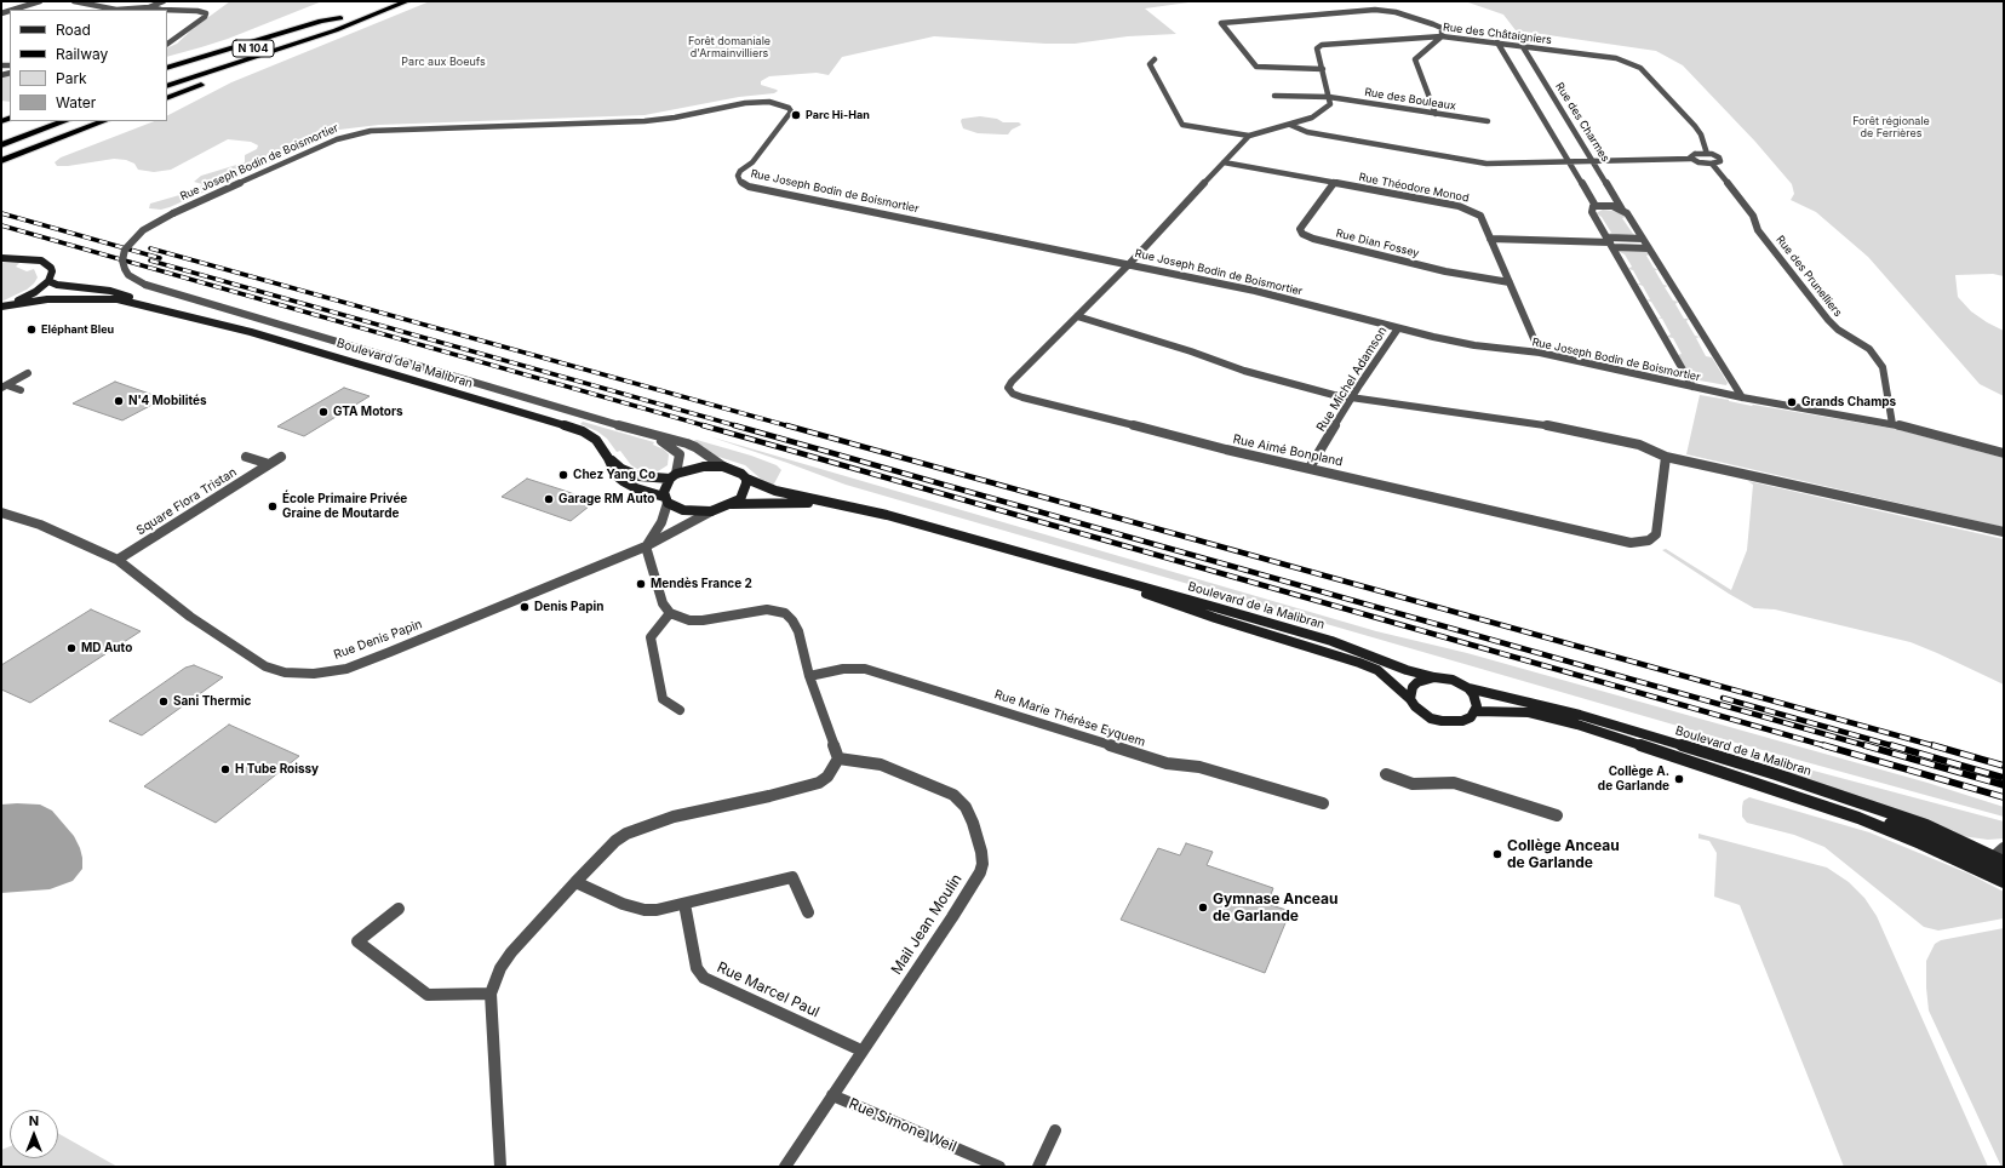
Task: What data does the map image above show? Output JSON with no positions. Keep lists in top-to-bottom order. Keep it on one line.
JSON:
{"streets":{"highway":["N 104"],"main road":["Boulevard de la Malibran"],"street":["Rue des Châtaigniers","Rue des Bouleaux","Rue des Charmes","Rue Joseph Bodin de Boismortier","Rue Théodore Monod","Rue Dian Fossey","Rue des Prunelliers","Rue Michel Adamson","Rue Aimé Bonpland","Square Flora Tristan","Rue Denis Papin","Rue Marie Thérèse Eyquem","Mail Jean Moulin","Rue Marcel Paul","Rue Simone Weil"]},"crossings":[["Rue des Châtaigniers","Rue des Bouleaux"],["Rue des Châtaigniers","Rue des Charmes"],["Rue des Châtaigniers","Rue des Prunelliers"],["Rue des Charmes","Rue Joseph Bodin de Boismortier"],["Rue Joseph Bodin de Boismortier","Rue Théodore Monod"],["Rue Joseph Bodin de Boismortier","Rue des Prunelliers"],["Rue Joseph Bodin de Boismortier","Boulevard de la Malibran"],["Rue Joseph Bodin de Boismortier","Rue Michel Adamson"],["Rue Joseph Bodin de Boismortier","Rue Aimé Bonpland"],["Rue Théodore Monod","Rue Dian Fossey"],["Boulevard de la Malibran","Rue Denis Papin"],["Rue Michel Adamson","Rue Aimé Bonpland"],["Square Flora Tristan","Rue Denis Papin"],["Mail Jean Moulin","Rue Marcel Paul"],["Mail Jean Moulin","Rue Simone Weil"]],"parks":["Forêt domaniale d'Armainvilliers","Parc aux Boeufs","Forêt régionale de Ferrières"],"places":["Parc Hi-Han","Eléphant Bleu","N'4 Mobilités","Grands Champs","GTA Motors","Chez Yang Co","Garage RM Auto","École Primaire Privée Graine de Moutarde","Mendès France 2","Denis Papin","MD Auto","Sani Thermic","H Tube Roissy","Collège A. de Garlande","Collège Anceau de Garlande","Gymnase Anceau de Garlande"],"legend":["Road","Railway","Park","Water"],"north":"top"}
